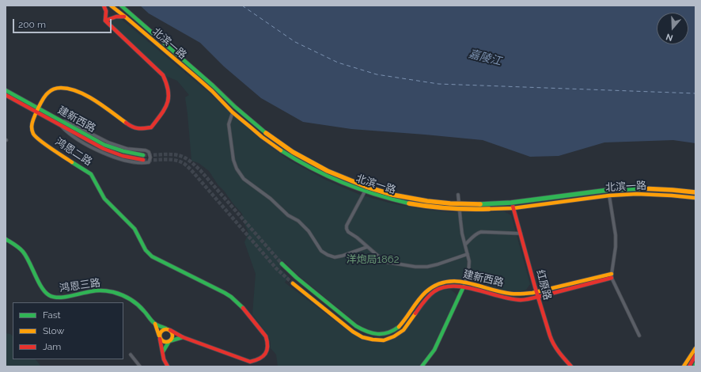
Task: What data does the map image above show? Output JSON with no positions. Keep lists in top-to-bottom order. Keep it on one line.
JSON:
{"streets":{"main road":["北滨一路","建新西路","鸿恩二路","红原路","鸿恩三路"]},"crossings":[["北滨一路","红原路"],["建新西路","鸿恩二路"],["建新西路","红原路"],["鸿恩二路","鸿恩三路"]],"water":["嘉陵江"],"parks":["洋炮局1862"],"legend":["Fast","Slow","Jam"],"scale_bar":"200 m","north":"bottom"}
